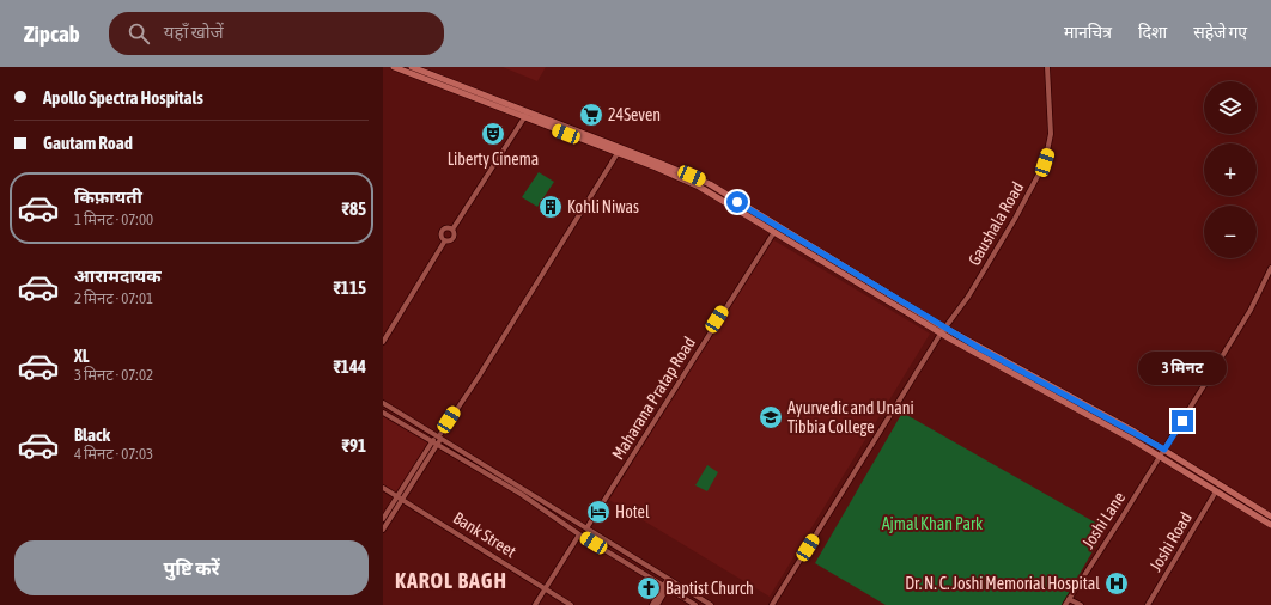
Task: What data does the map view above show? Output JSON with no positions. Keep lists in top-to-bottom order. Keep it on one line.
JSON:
{"streets":{"street":["Gaushala Road","Maharana Pratap Road","Joshi Lane","Bank Street","Joshi Road"]},"districts":["KAROL BAGH"],"parks":["Ajmal Khan Park"],"places":{"supermarket":["24Seven"],"theatre":["Liberty Cinema"],"building":["Kohli Niwas"],"school or university":["Ayurvedic and Unani Tibbia College"],"hotel":["Hotel"],"hospital":["Dr. N. C. Joshi Memorial Hospital"],"church":["Baptist Church"]},"page":{"header":"Zipcab","search":"यहाँ खोजें","nav":["मानचित्र","दिशा","सहेजे गए"],"banner":["Apollo Spectra Hospitals","Gautam Road"],"map_buttons":["+","−"],"list":[{"name":"किफ़ायती","note":"1 मिनट · 07:00","value":"₹85"},{"name":"आरामदायक","note":"2 मिनट · 07:01","value":"₹115"},{"name":"XL","note":"3 मिनट · 07:02","value":"₹144"},{"name":"Black","note":"4 मिनट · 07:03","value":"₹91"}],"bubble":"3 मिनट","buttons":"पुष्टि करें"}}
